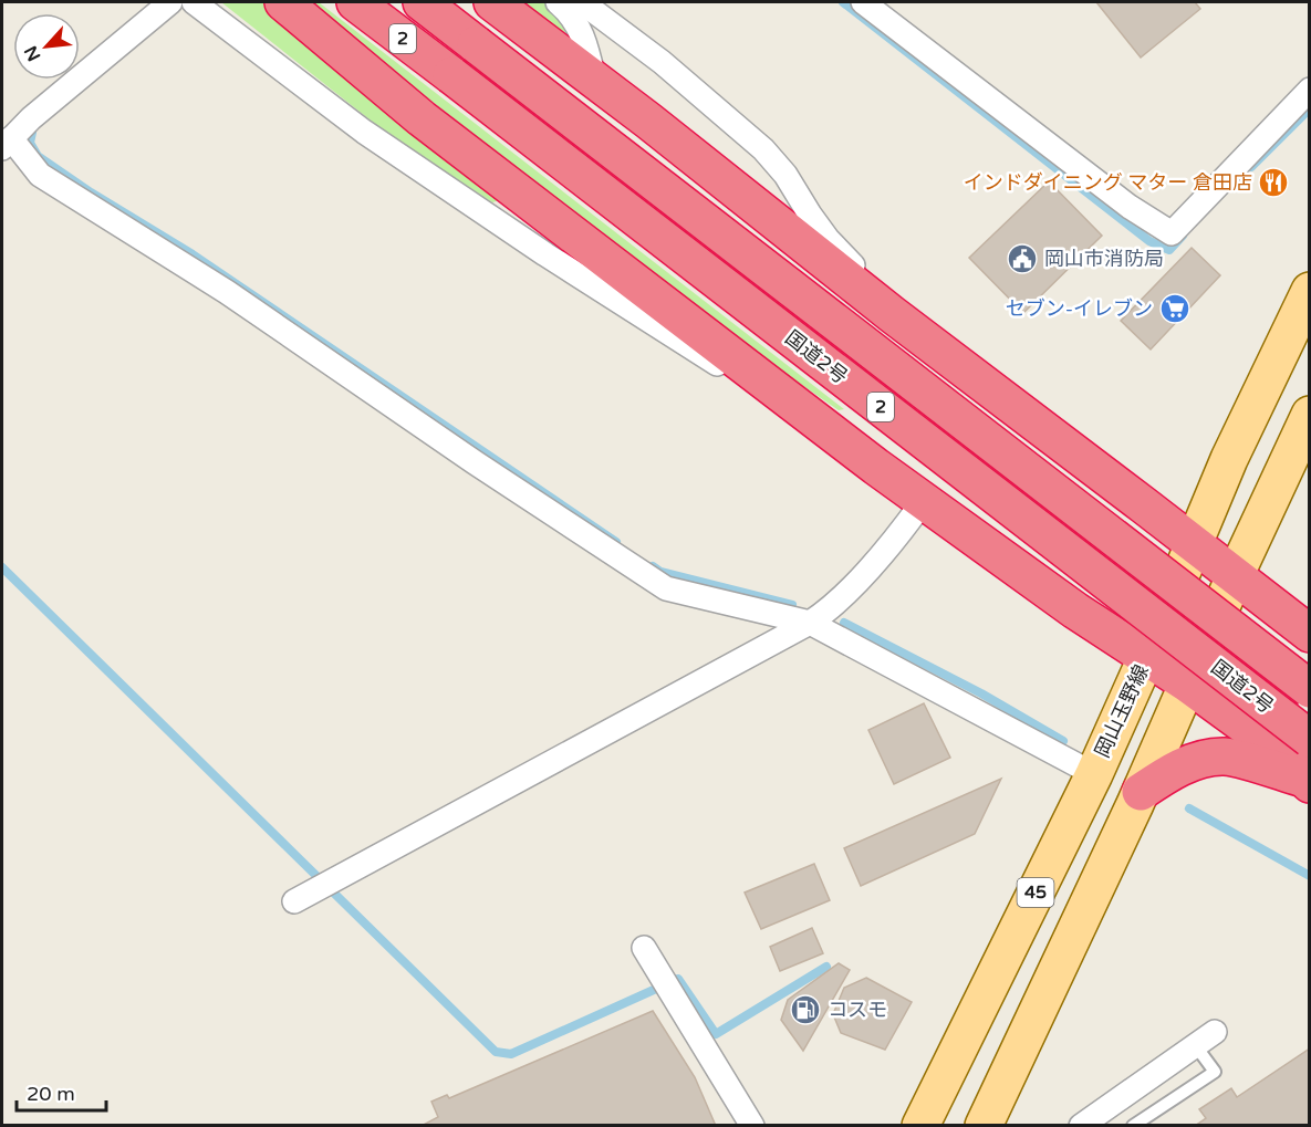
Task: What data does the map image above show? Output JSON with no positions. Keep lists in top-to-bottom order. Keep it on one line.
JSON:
{"streets":{"highway":["2","国道2号"],"main road":["岡山玉野線","45"]},"places":{"restaurant":["インドダイニング マター 倉田店"],"public building":["岡山市消防局"],"supermarket":["セブン-イレブン"],"fuel station":["コスモ"]},"scale_bar":"20 m","north":"bottom left"}
